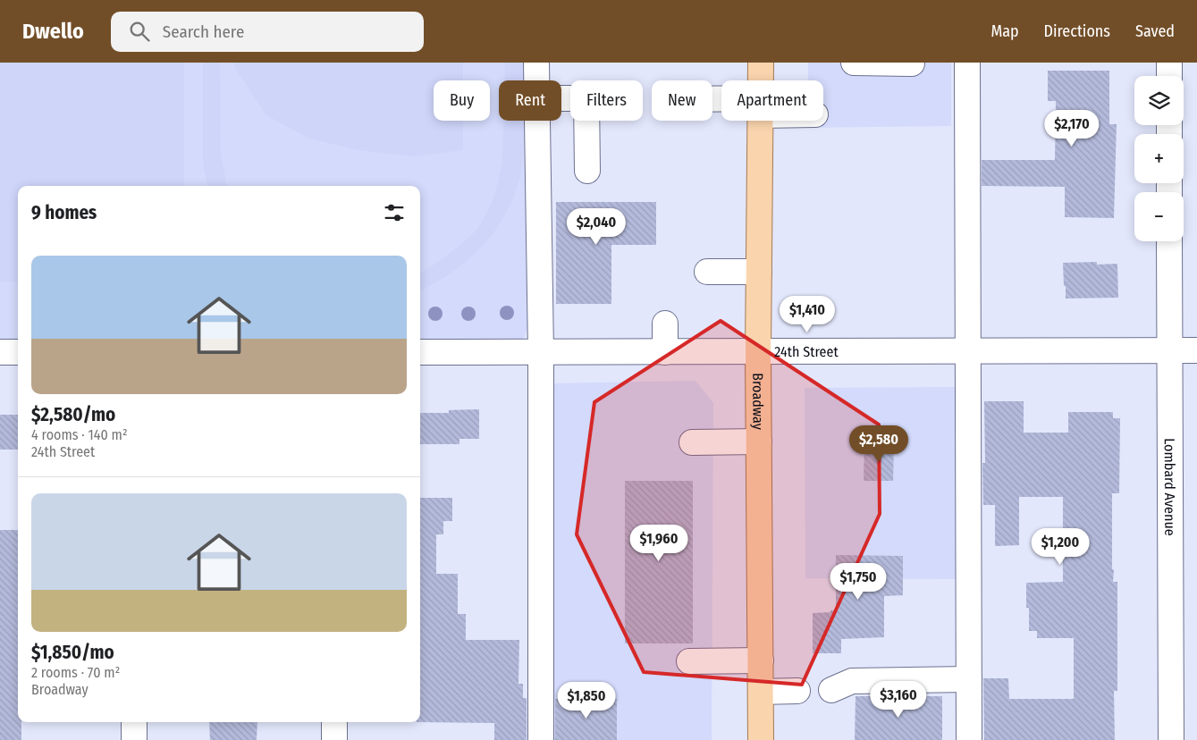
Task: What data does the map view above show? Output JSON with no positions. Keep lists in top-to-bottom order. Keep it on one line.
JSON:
{"streets":{"main road":["Broadway"],"street":["24th Street","Lombard Avenue"]},"crossings":[["24th Street","Broadway"],["24th Street","Lombard Avenue"]],"page":{"header":"Dwello","search":"Search here","nav":["Map","Directions","Saved"],"map_buttons":["+","−"],"chip":["Buy","Rent","Filters","New","Apartment"],"price":["$2,170","$2,040","$1,410","$2,580","$1,960","$1,200","$1,750","$3,160","$1,850"],"heading":"9 homes","list":[{"name":"$2,580/mo","note":"4 rooms · 140 m² · 24th Street"},{"name":"$1,850/mo","note":"2 rooms · 70 m² · Broadway"}]}}
